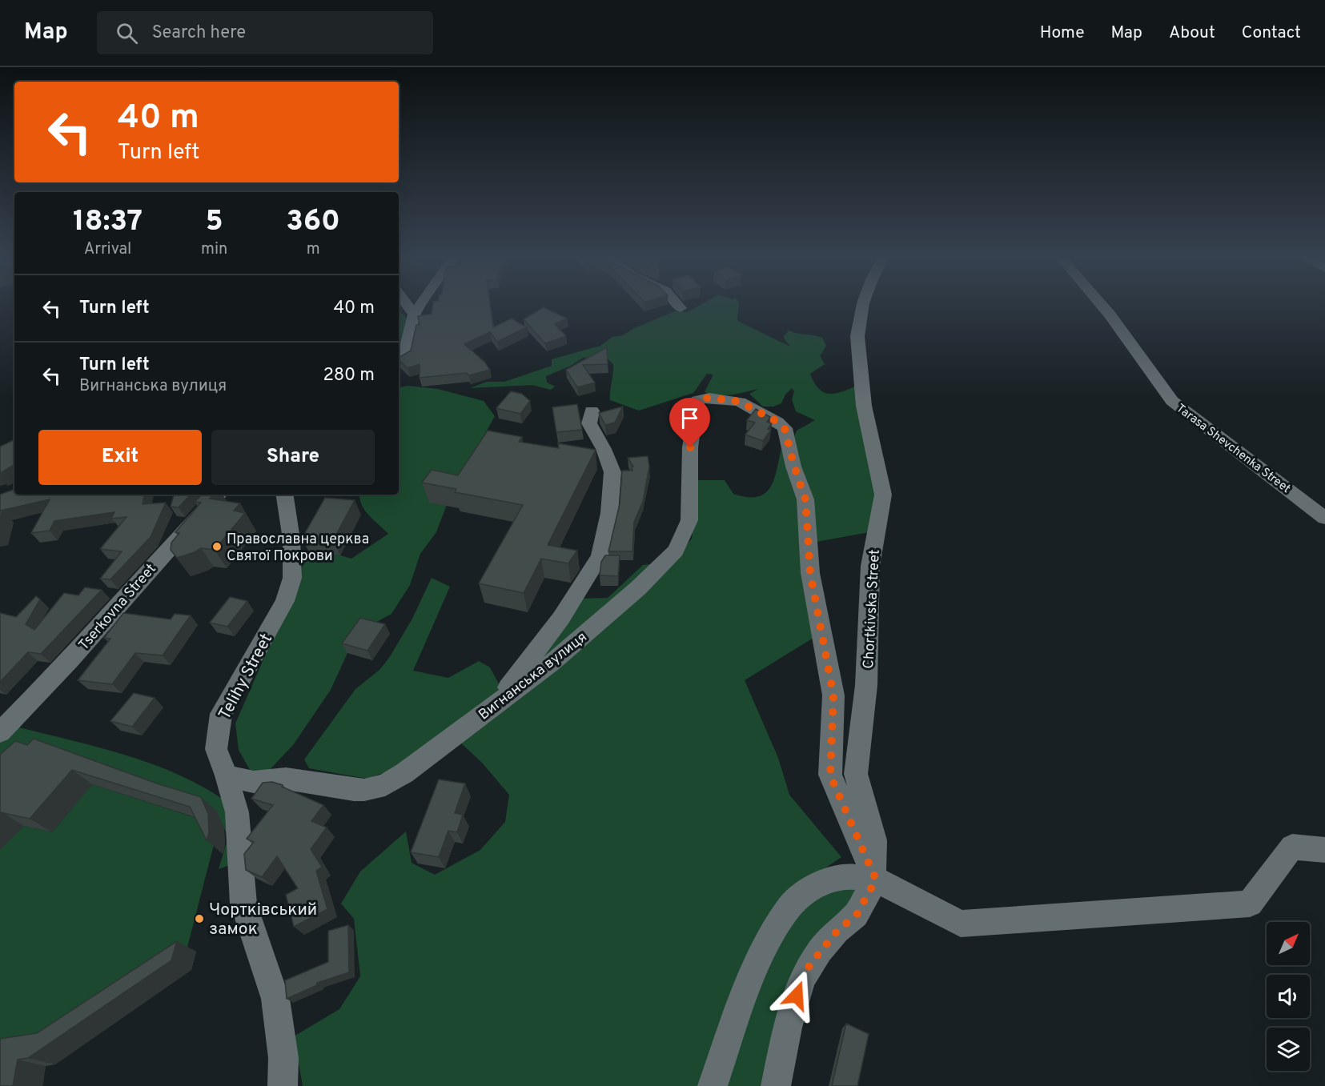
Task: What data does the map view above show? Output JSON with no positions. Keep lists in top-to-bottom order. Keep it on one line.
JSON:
{"streets":{"street":["Tarasa Shevchenka Street","Tserkovna Street","Chortkivska Street","Вигнанська вулиця","Telihy Street"]},"crossings":[["Chortkivska Street","Вигнанська вулиця"],["Вигнанська вулиця","Telihy Street"]],"places":["Православна церква Святої Покрови","Чортківський замок"],"north":"top right","page":{"header":"Map","search":"Search here","nav":["Home","Map","About","Contact"],"turn":["40 m","Turn left"],"eta":["18:37","Arrival","5","min","360","m"],"list":[{"name":"Turn left","value":"40 m"},{"name":"Turn left","note":"Вигнанська вулиця","value":"280 m"}],"buttons":["Exit","Share"]}}
